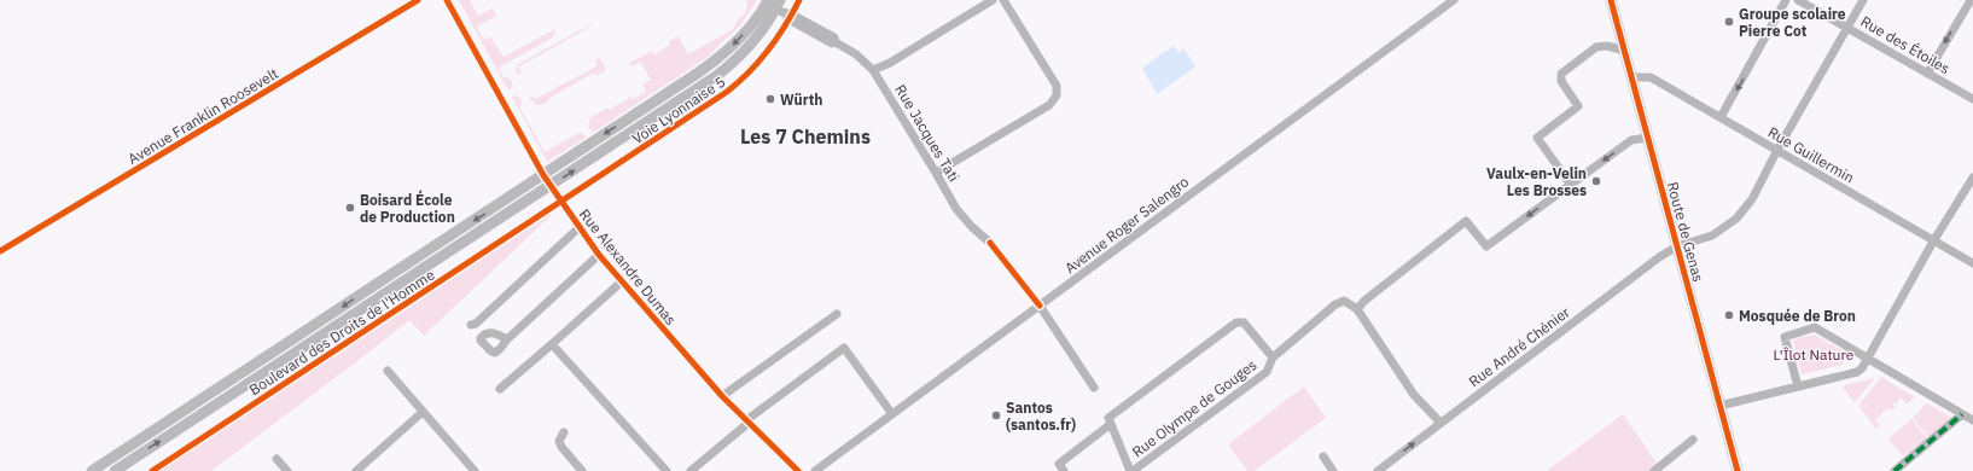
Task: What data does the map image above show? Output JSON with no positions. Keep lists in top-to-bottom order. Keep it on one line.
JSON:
{"streets":{"main road":["Route de Genas","Boulevard des Droits de l'Homme"],"street":["Rue des Étoiles","Avenue Franklin Roosevelt","Rue Jacques Tati","Rue Guillermin","Avenue Roger Salengro","Rue Alexandre Dumas","Rue André Chénier","Rue Olympe de Gouges"],"cycle path":["Voie Lyonnaise 5"]},"crossings":[["Rue des Étoiles","Rue André Chénier"],["Rue Jacques Tati","Avenue Roger Salengro"],["Rue Jacques Tati","Boulevard des Droits de l'Homme"],["Rue Guillermin","Route de Genas"],["Rue Guillermin","Rue André Chénier"],["Route de Genas","Rue André Chénier"],["Rue Alexandre Dumas","Boulevard des Droits de l'Homme"]],"districts":["Les 7 Chemins"],"parks":["L'Îlot Nature"],"places":["Groupe scolaire Pierre Cot","Würth","Vaulx-en-Velin Les Brosses","Boisard École de Production","Mosquée de Bron","Santos (santos.fr)"]}
